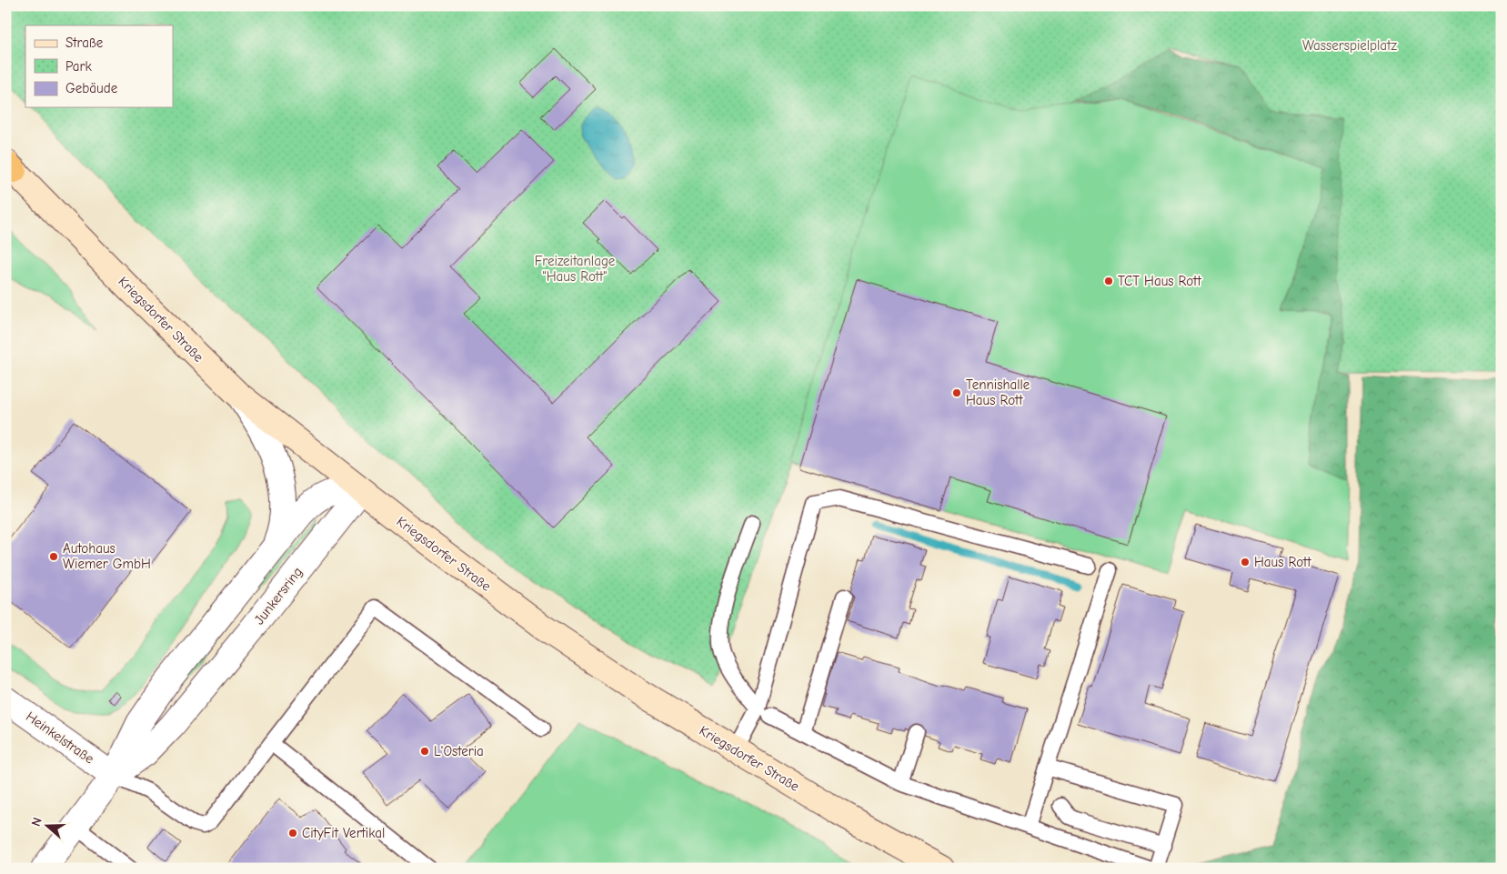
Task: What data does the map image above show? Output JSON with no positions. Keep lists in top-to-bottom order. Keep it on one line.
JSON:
{"streets":{"main road":["Kriegsdorfer Straße"],"street":["Junkersring","Heinkelstraße"]},"crossings":[["Kriegsdorfer Straße","Junkersring"],["Junkersring","Heinkelstraße"]],"parks":["Wasserspielplatz","Freizeitanlage \"Haus Rott\""],"places":["TCT Haus Rott","Tennishalle Haus Rott","Autohaus Wiemer GmbH","Haus Rott","L'Osteria","CityFit Vertikal"],"legend":["Straße","Park","Gebäude"],"north":"left"}
